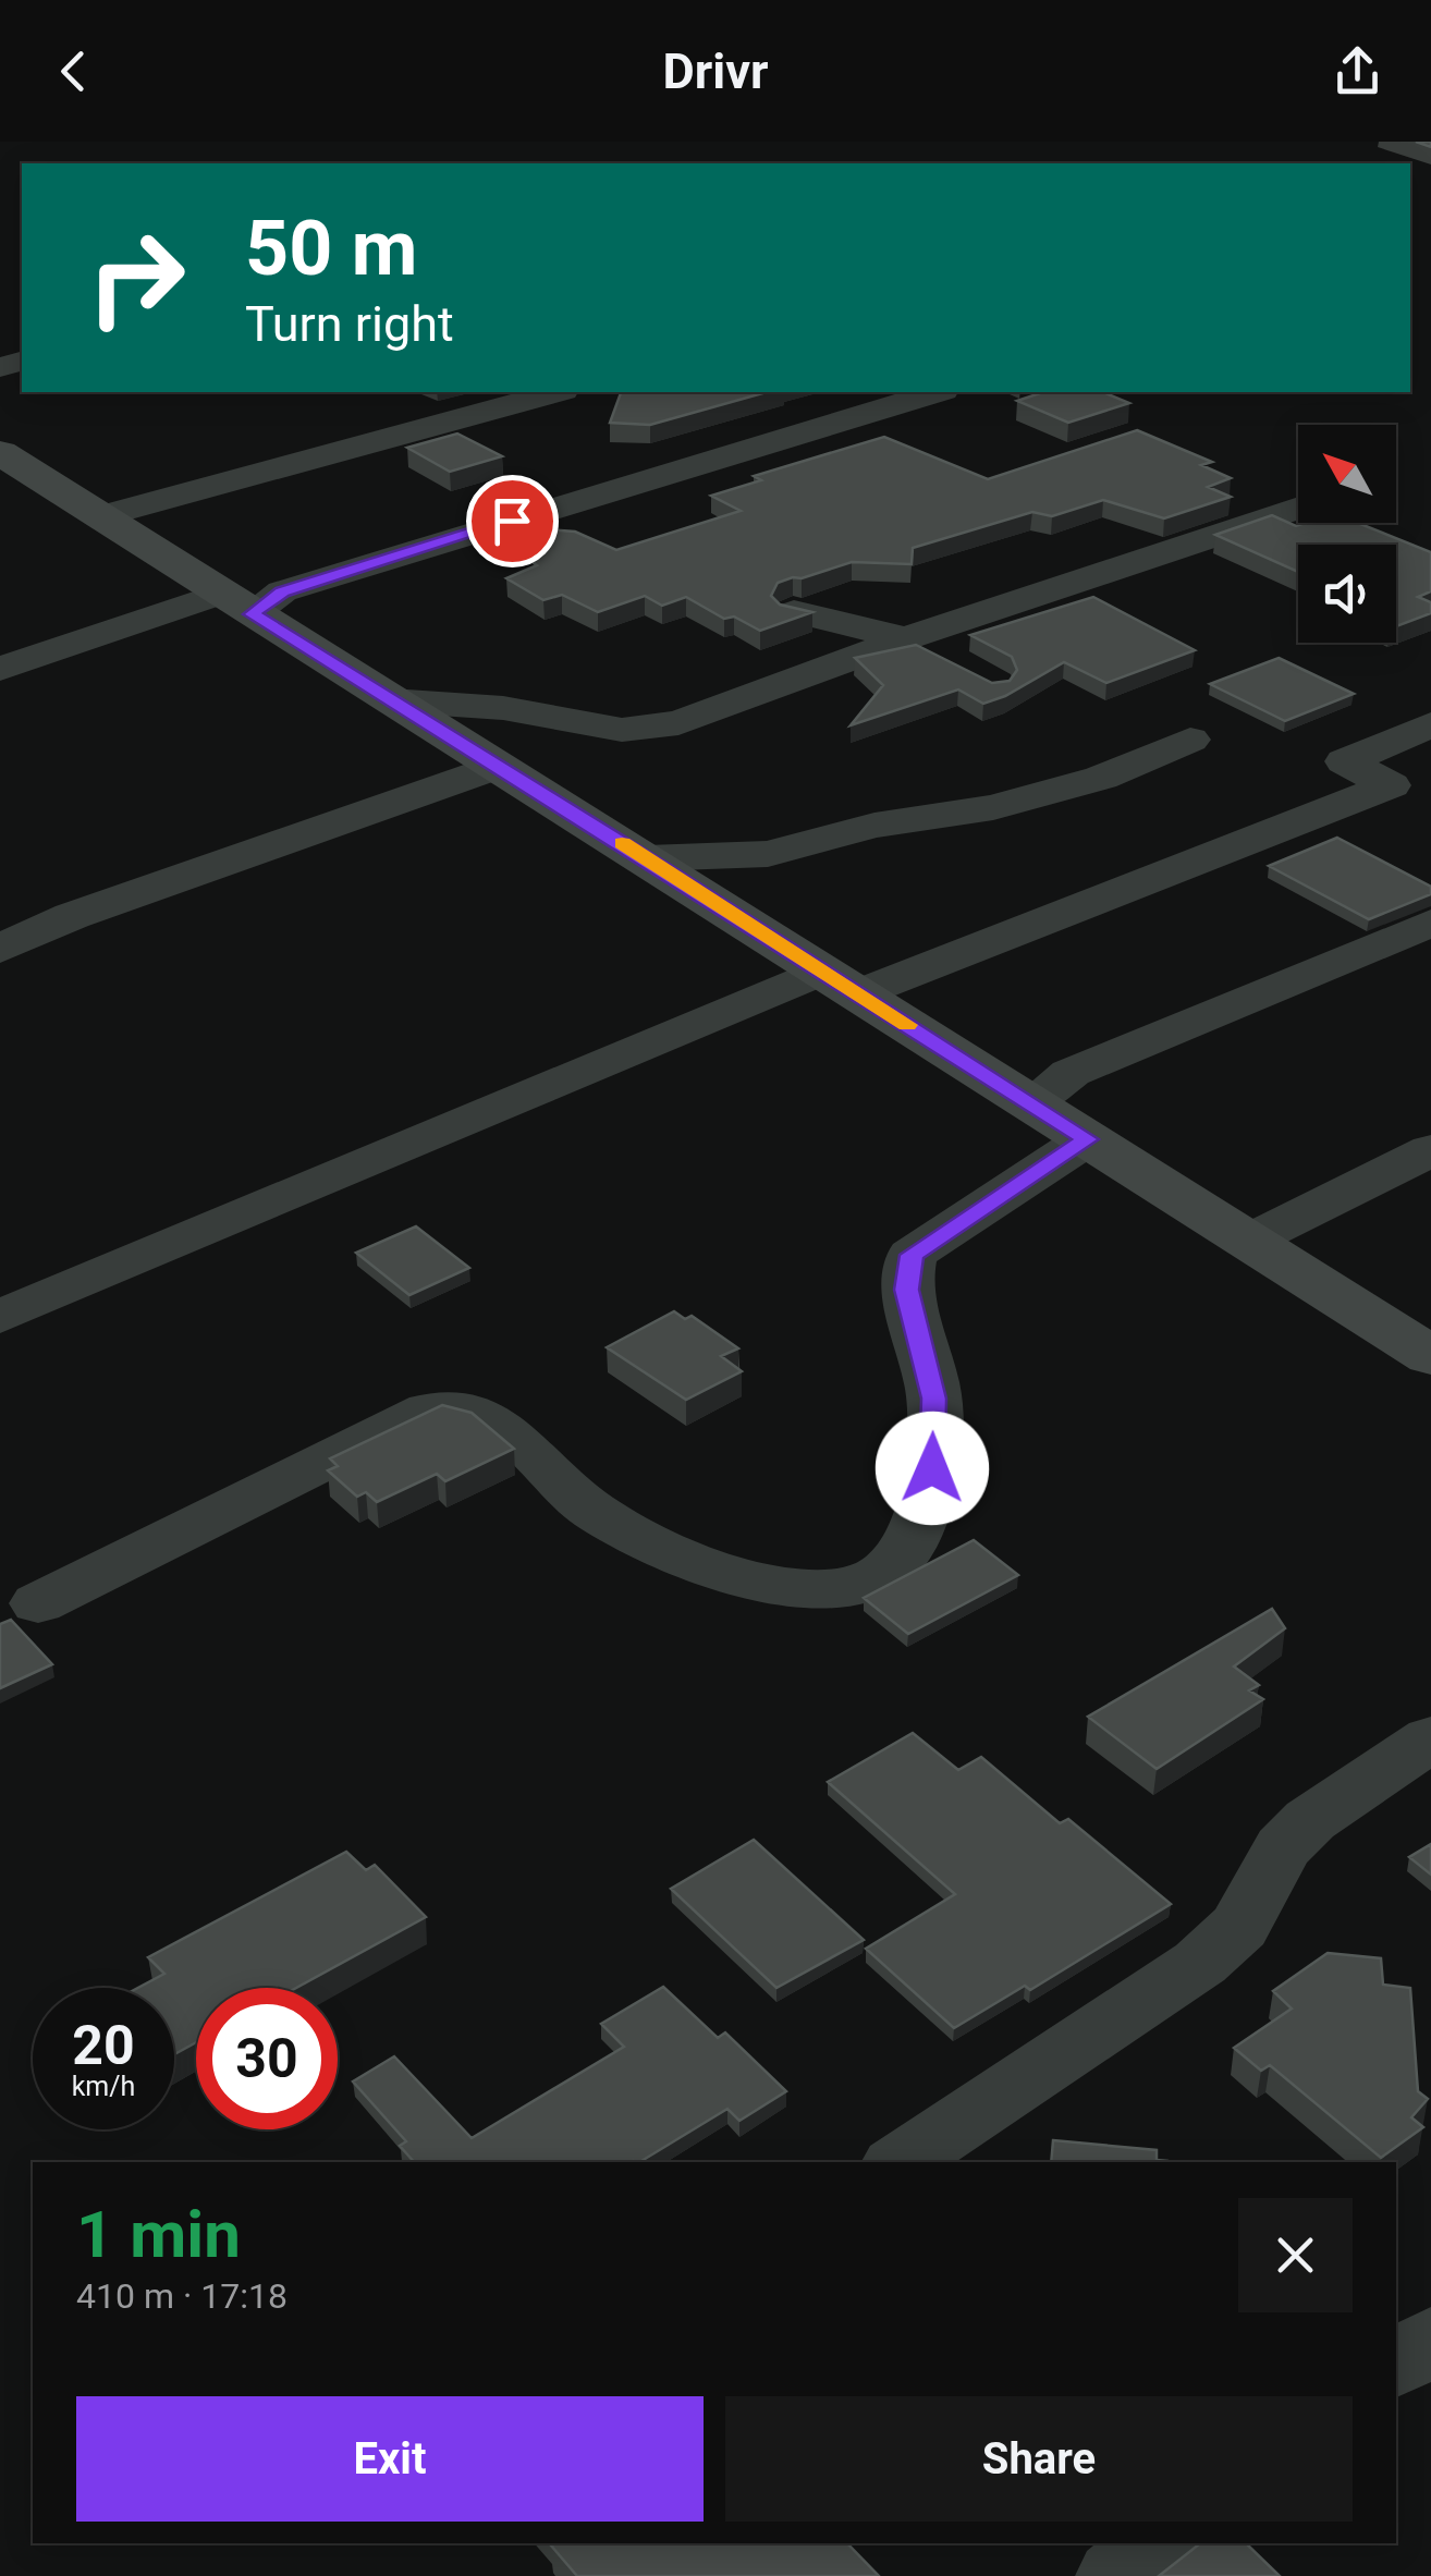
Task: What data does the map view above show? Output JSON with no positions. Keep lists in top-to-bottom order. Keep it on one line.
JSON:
{"north":"top left","page":{"header":"Drivr","turn":["50 m","Turn right"],"speed":"20 km/h","limit":"30","heading":["1 min","410 m · 17:18"],"buttons":["Exit","Share"]}}
